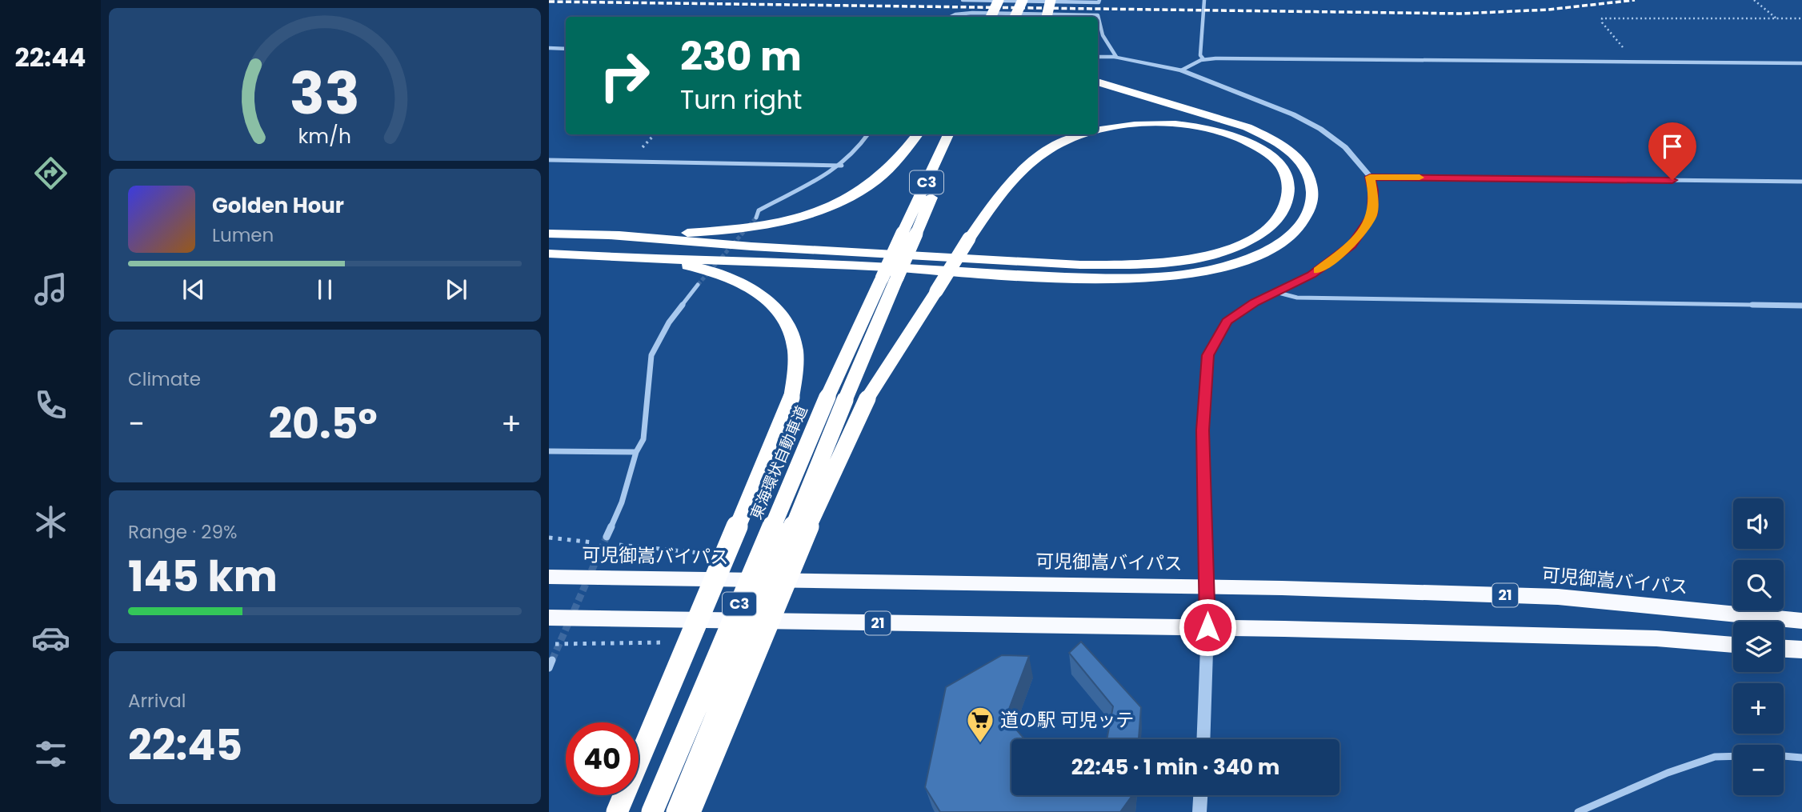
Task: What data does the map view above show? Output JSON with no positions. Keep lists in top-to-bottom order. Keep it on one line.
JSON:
{"streets":{"highway":["C3","東海環状自動車道","可児御嵩バイパス","21"]},"places":{"supermarket":["道の駅 可児ッテ"]},"page":{"tabs":"22:44","turn":["230 m","Turn right"],"song":["Golden Hour","Lumen"],"tile":["Climate",["Range · 29%","145 km"],["Arrival","22:45"]],"heat":["−","20.5°","+"],"map_buttons":["+","−"],"limit":"40","trip":"22:45 · 1 min · 340 m","gauge":["33","km/h"]}}
